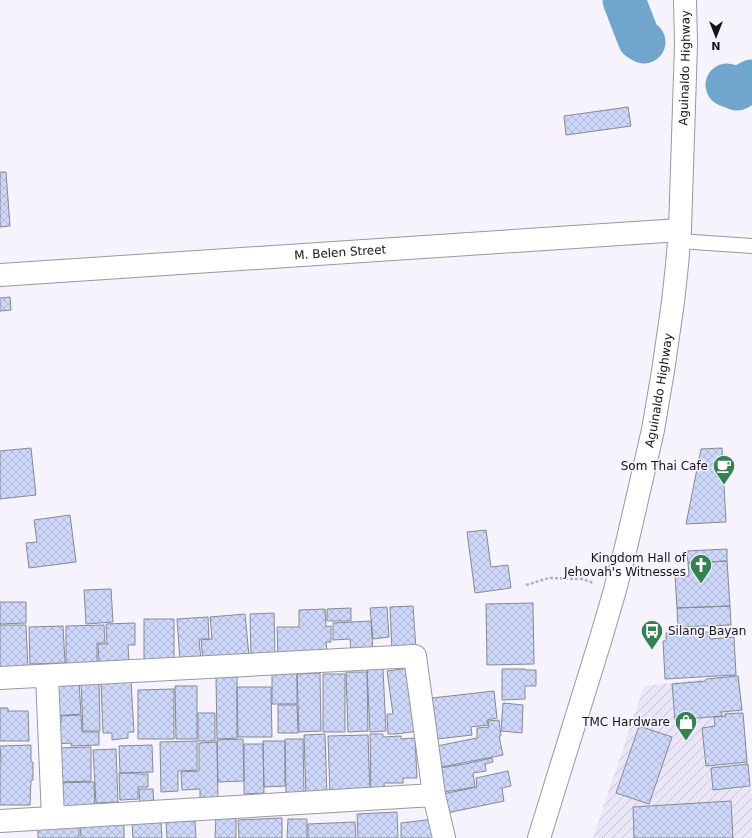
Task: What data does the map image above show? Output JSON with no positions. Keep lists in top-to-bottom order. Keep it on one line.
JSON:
{"streets":{"street":["Aguinaldo Highway","M. Belen Street"]},"crossings":[["Aguinaldo Highway","M. Belen Street"]],"places":{"cafe":["Som Thai Cafe"],"church":["Kingdom Hall of Jehovah's Witnesses"],"bus stop":["Silang Bayan"],"shop":["TMC Hardware"]},"north":"bottom"}
